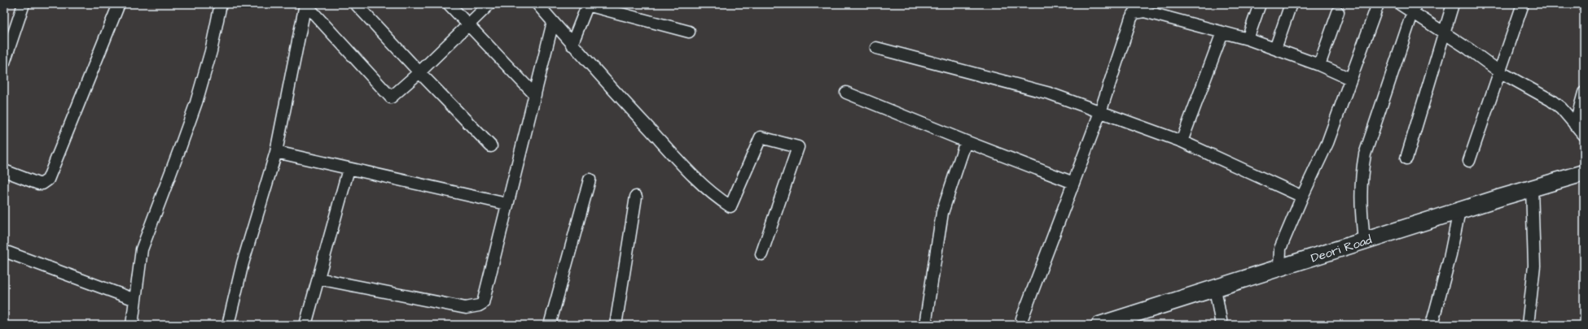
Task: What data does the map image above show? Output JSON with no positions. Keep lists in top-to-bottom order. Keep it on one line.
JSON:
{"streets":{"street":["Deori Road"]}}
